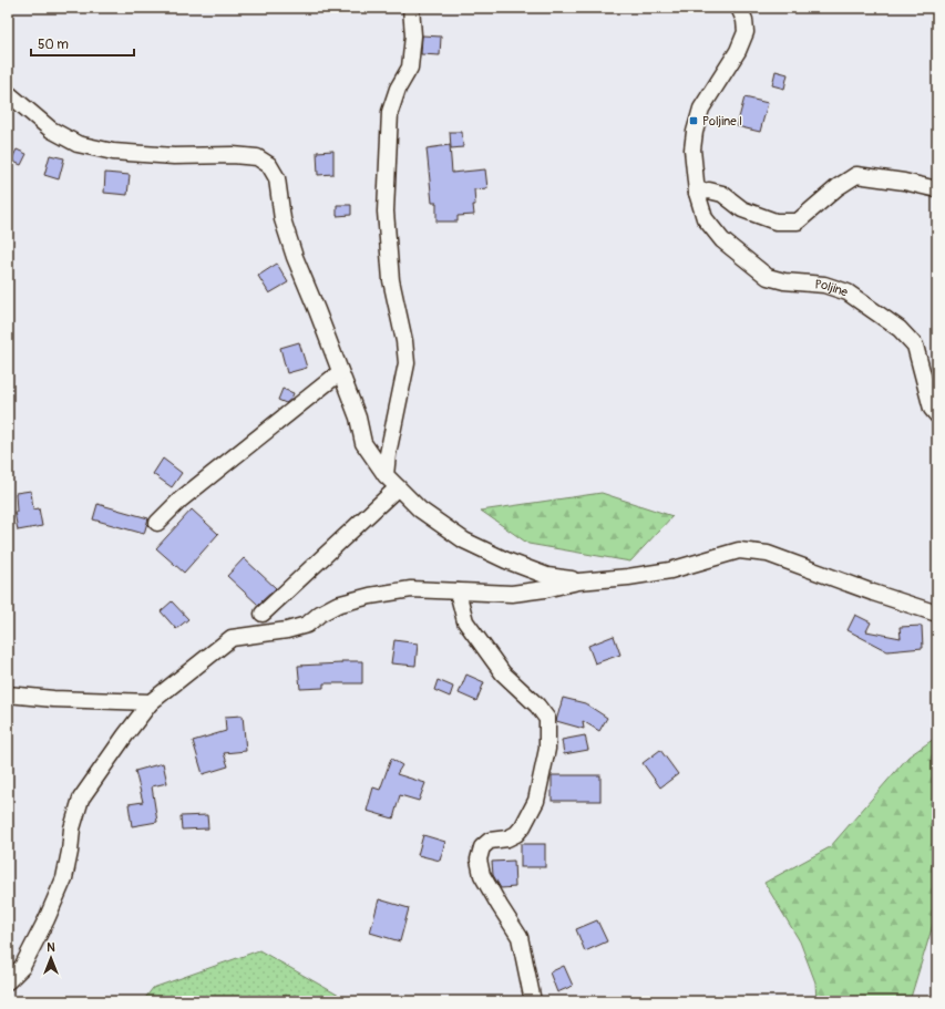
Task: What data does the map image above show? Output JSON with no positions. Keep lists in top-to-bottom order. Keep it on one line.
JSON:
{"streets":{"street":["Poljine"]},"places":{"transit":["Poljine I"]},"scale_bar":"50 m","north":"top"}
